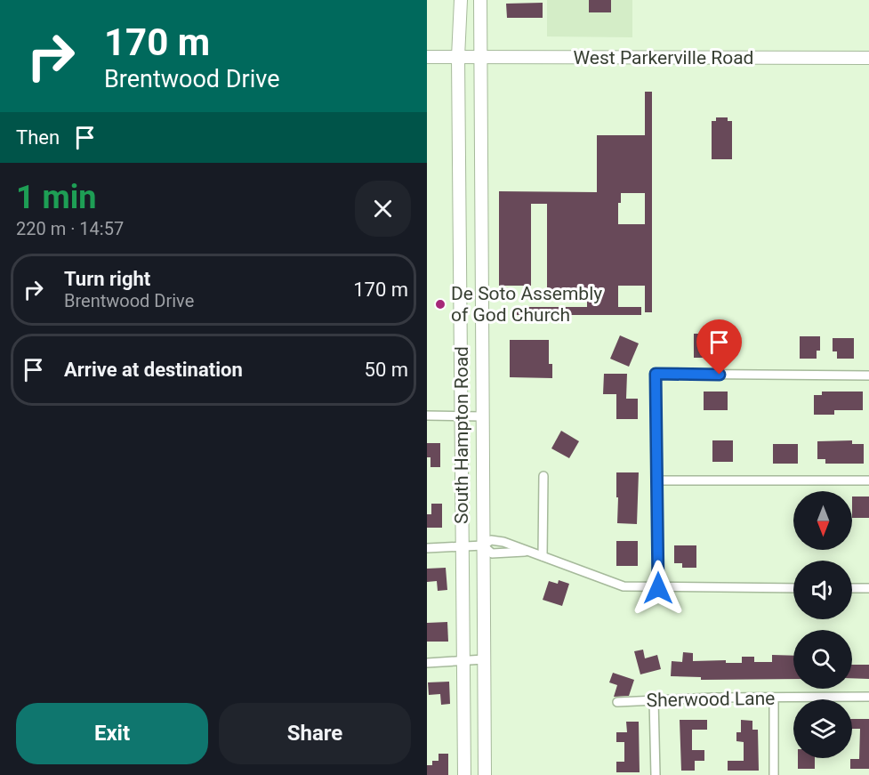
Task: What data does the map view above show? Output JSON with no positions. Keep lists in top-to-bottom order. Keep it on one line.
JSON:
{"streets":{"main road":["West Parkerville Road","South Hampton Road"],"street":["Sherwood Lane"]},"crossings":[["West Parkerville Road","South Hampton Road"]],"places":["De Soto Assembly of God Church"],"north":"bottom","page":{"turn":["170 m","Brentwood Drive"],"then":"Then","heading":["1 min","220 m · 14:57"],"list":[{"name":"Turn right","note":"Brentwood Drive","value":"170 m"},{"name":"Arrive at destination","value":"50 m"}],"buttons":["Exit","Share"]}}
